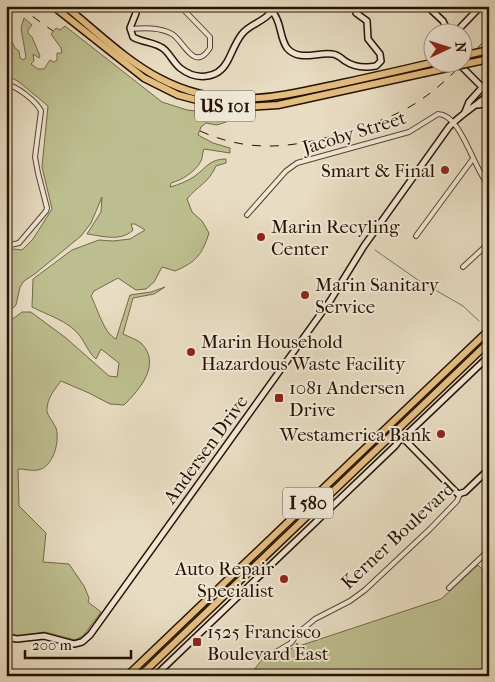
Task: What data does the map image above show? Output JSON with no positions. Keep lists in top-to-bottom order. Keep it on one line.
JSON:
{"streets":{"highway":["US 101","I 580"],"street":["Jacoby Street","Andersen Drive","Kerner Boulevard"]},"crossings":[["Jacoby Street","Andersen Drive"]],"places":{"other":["Smart & Final","Marin Recyling Center","Marin Sanitary Service","Marin Household Hazardous Waste Facility","Westamerica Bank","Auto Repair Specialist"],"transit":["1081 Andersen Drive","1525 Francisco Boulevard East"]},"scale_bar":"200 m","north":"right"}
